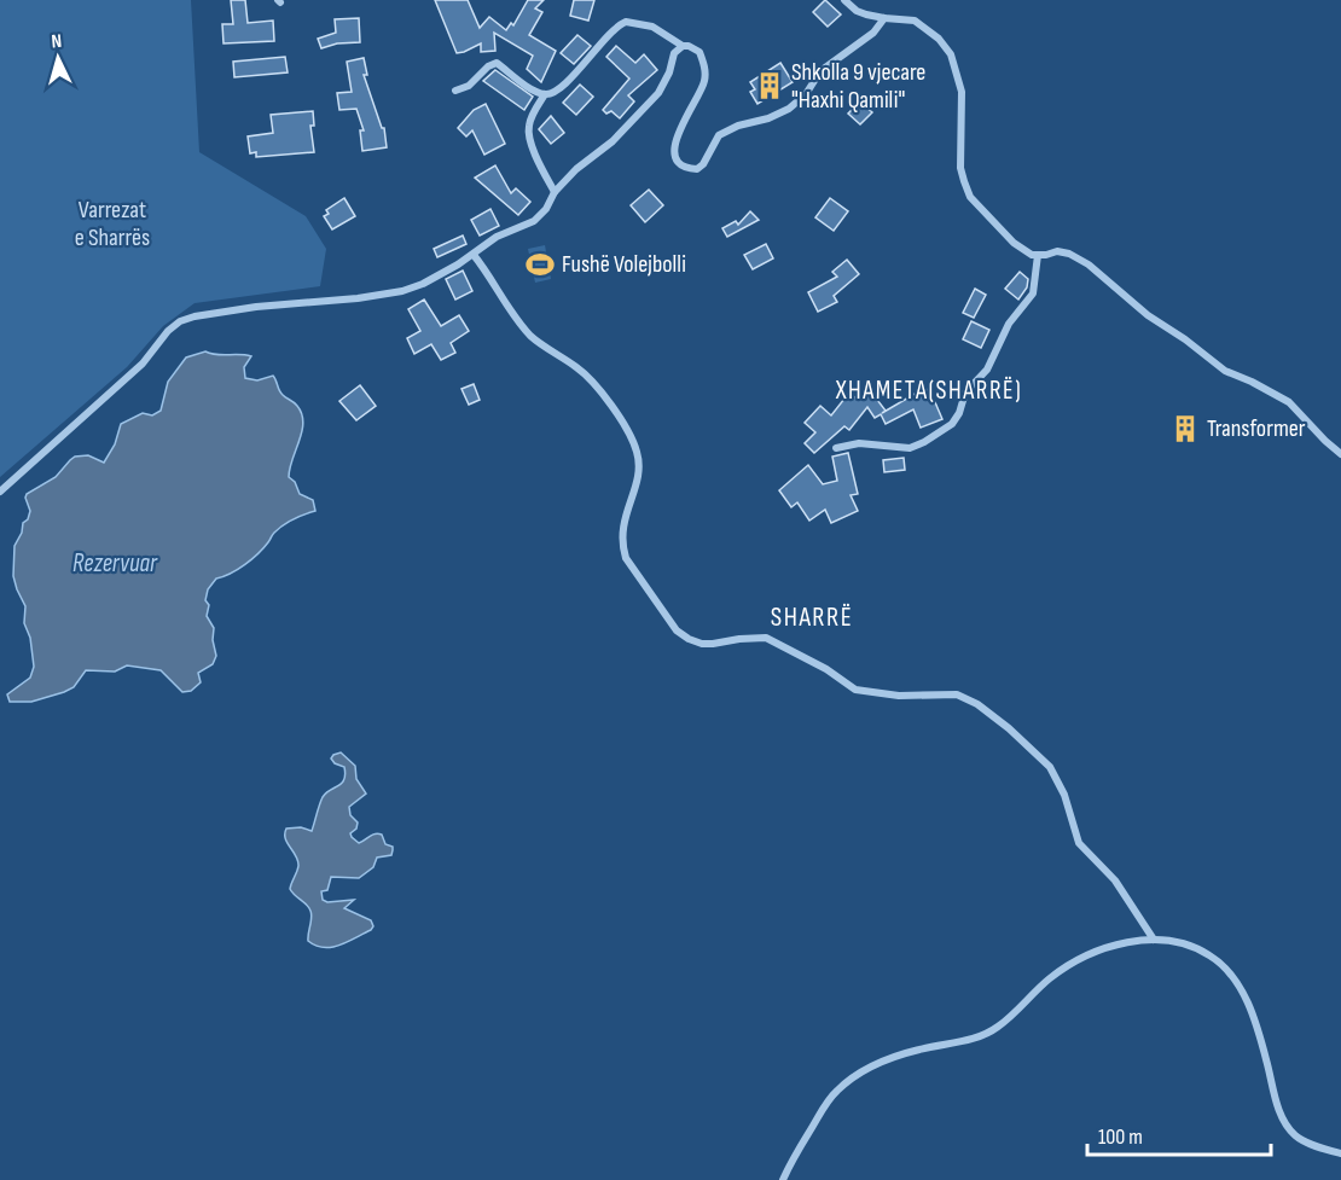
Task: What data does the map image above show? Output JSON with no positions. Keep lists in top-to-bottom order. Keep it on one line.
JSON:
{"districts":["XHAMETA(SHARRË)","SHARRË"],"water":["Rezervuar"],"parks":["Varrezat e Sharrës"],"places":{"building":["Shkolla 9 vjecare \"Haxhi Qamili\"","Transformer"],"sports":["Fushë Volejbolli"]},"scale_bar":"100 m","north":"top"}
